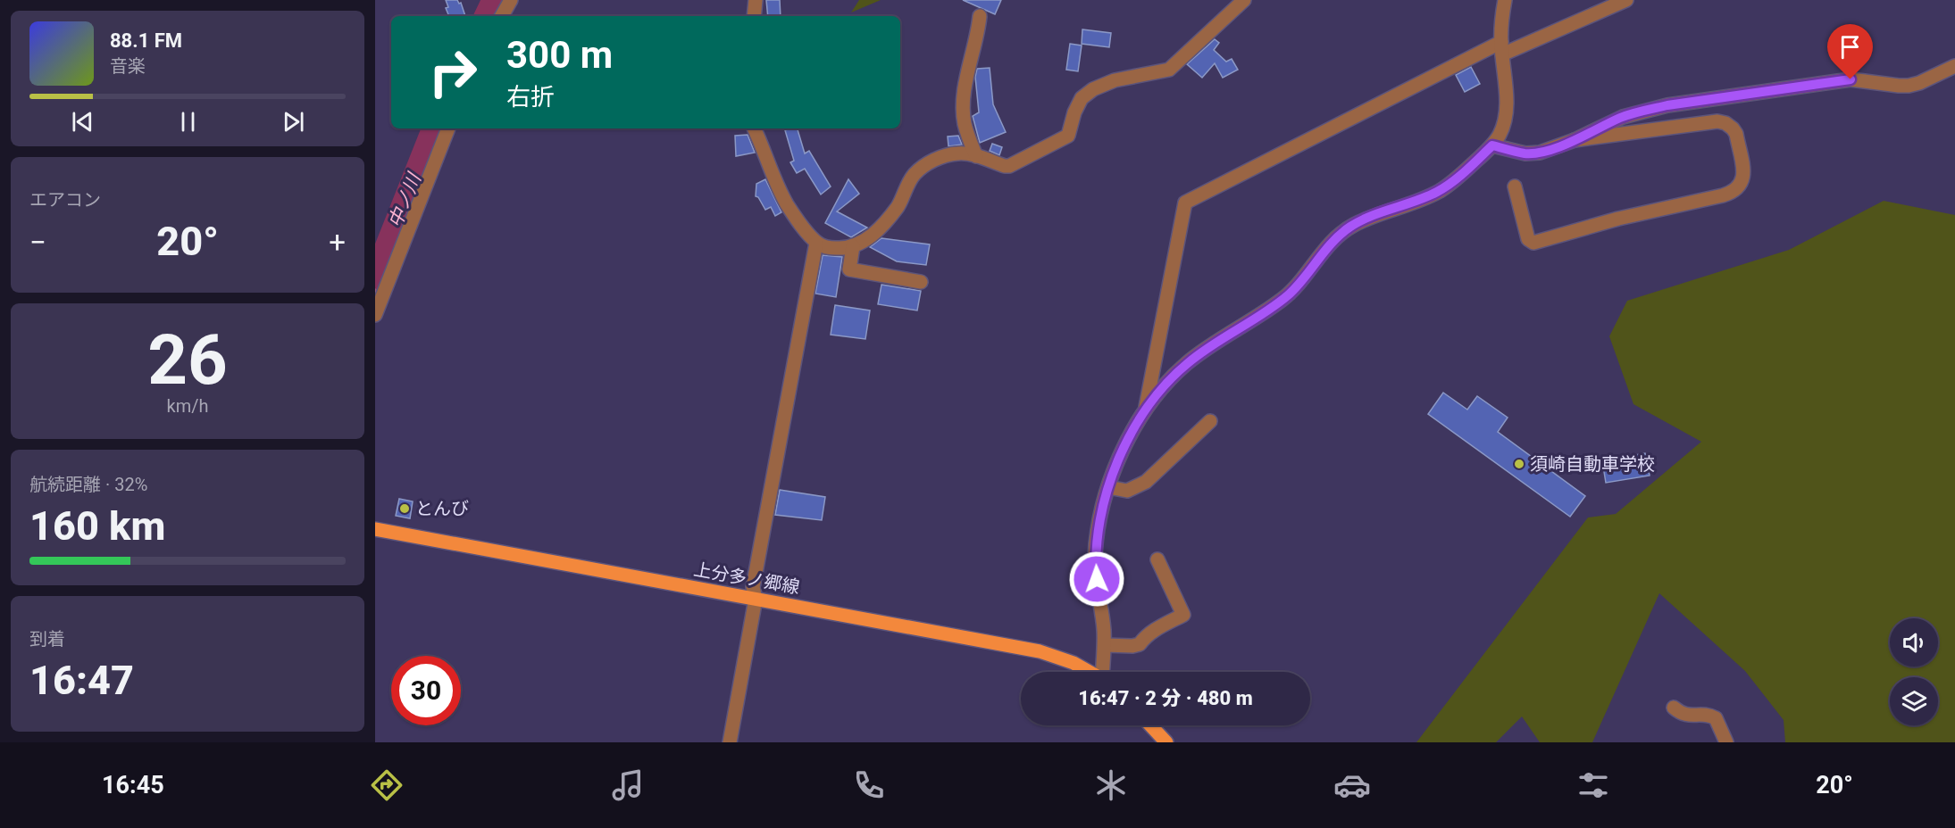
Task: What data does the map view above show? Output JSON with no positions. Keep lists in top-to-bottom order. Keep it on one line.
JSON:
{"streets":{"main road":["上分多ノ郷線"]},"water":["中ノ川"],"places":["須崎自動車学校","とんび"],"page":{"turn":["300 m","右折"],"song":["88.1 FM","音楽"],"tile":["エアコン",["26","km/h"],["航続距離 · 32%","160 km"],["到着","16:47"]],"heat":["−","20°","+"],"limit":"30","trip":"16:47 · 2 分 · 480 m","tabs":["16:45","20°"]}}
